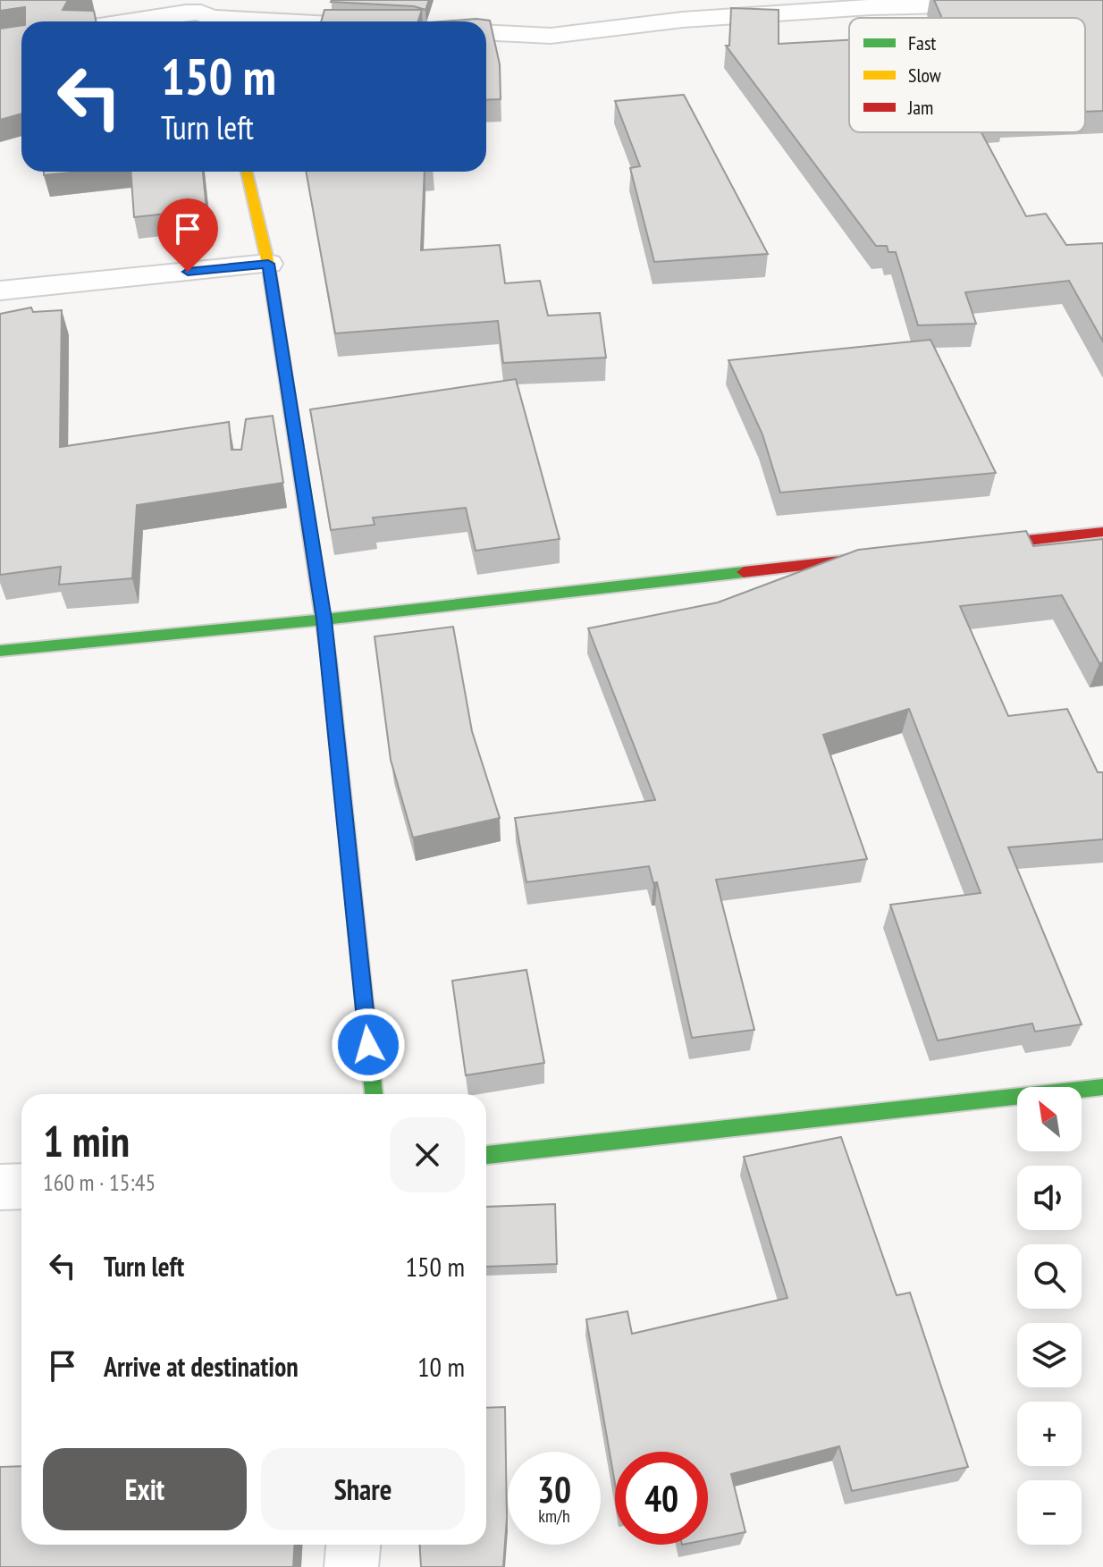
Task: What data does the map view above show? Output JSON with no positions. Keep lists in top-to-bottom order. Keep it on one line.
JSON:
{"legend":["Fast","Slow","Jam"],"north":"top left","page":{"turn":["150 m","Turn left"],"map_buttons":["+","−"],"heading":["1 min","160 m · 15:45"],"list":[{"name":"Turn left","value":"150 m"},{"name":"Arrive at destination","value":"10 m"}],"buttons":["Exit","Share"],"speed":"30 km/h","limit":"40"}}
